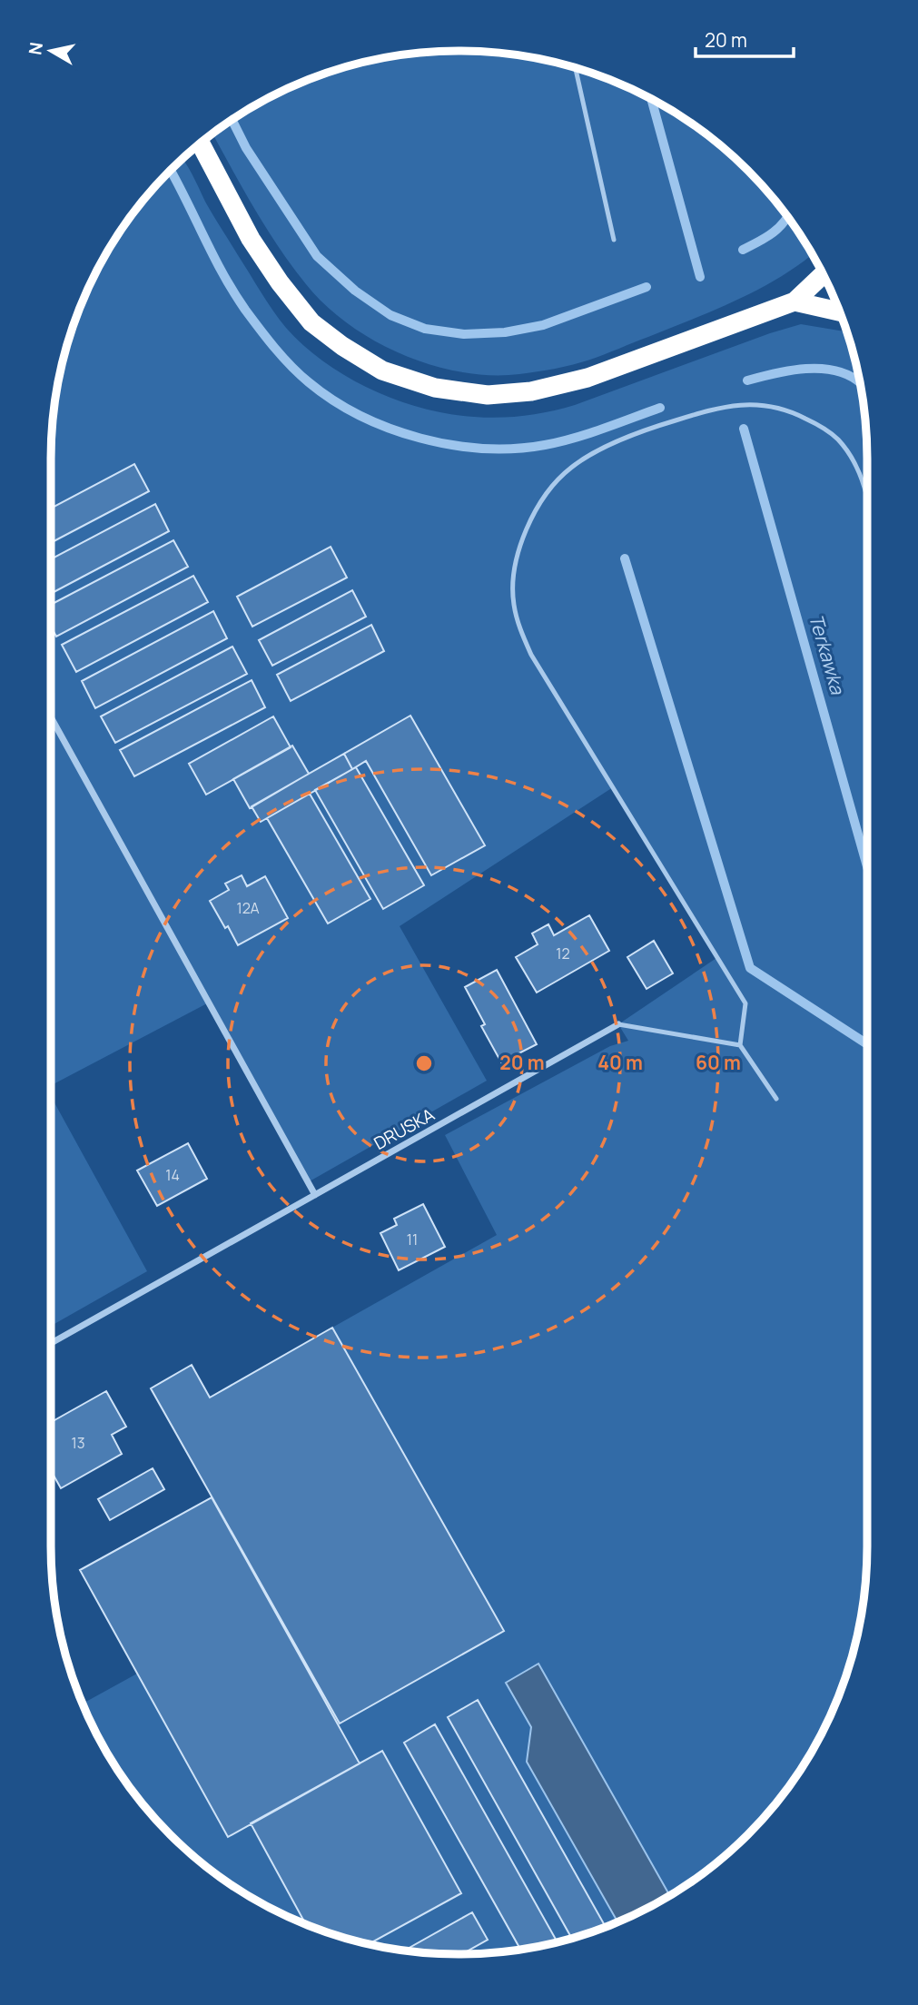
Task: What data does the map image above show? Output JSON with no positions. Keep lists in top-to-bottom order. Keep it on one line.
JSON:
{"streets":{"street":["DRUSKA"]},"water":["Terkawka"],"house_numbers":["12A","12","14","11","13"],"scale_bar":"20 m","north":"left","rings":["20 m","40 m","60 m"]}
